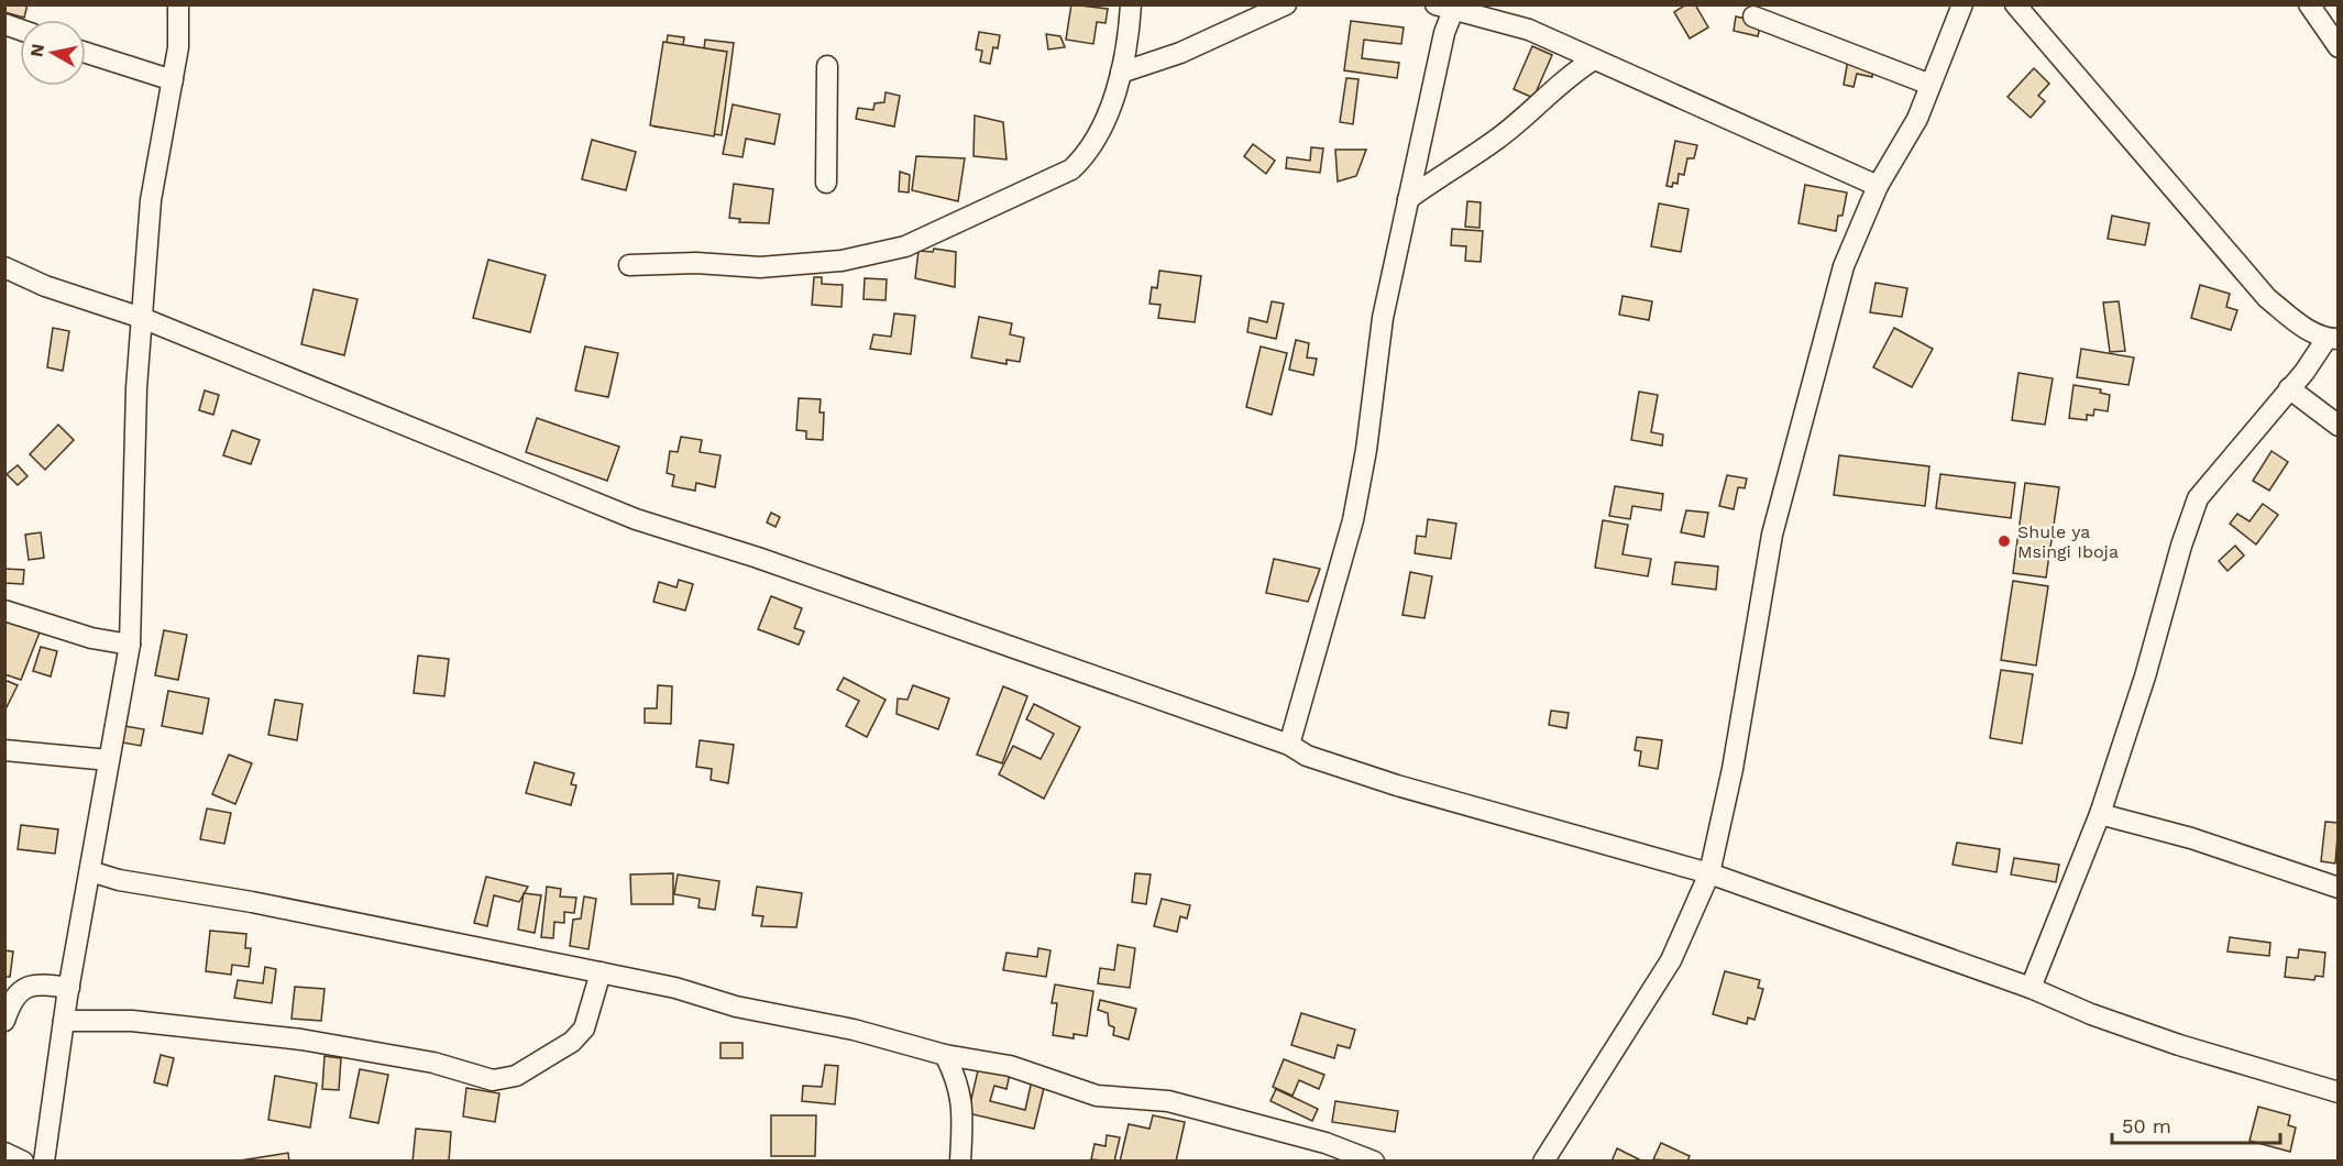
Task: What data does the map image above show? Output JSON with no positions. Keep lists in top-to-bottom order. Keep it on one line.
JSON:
{"places":["Shule ya Msingi Iboja"],"scale_bar":"50 m","north":"left"}
